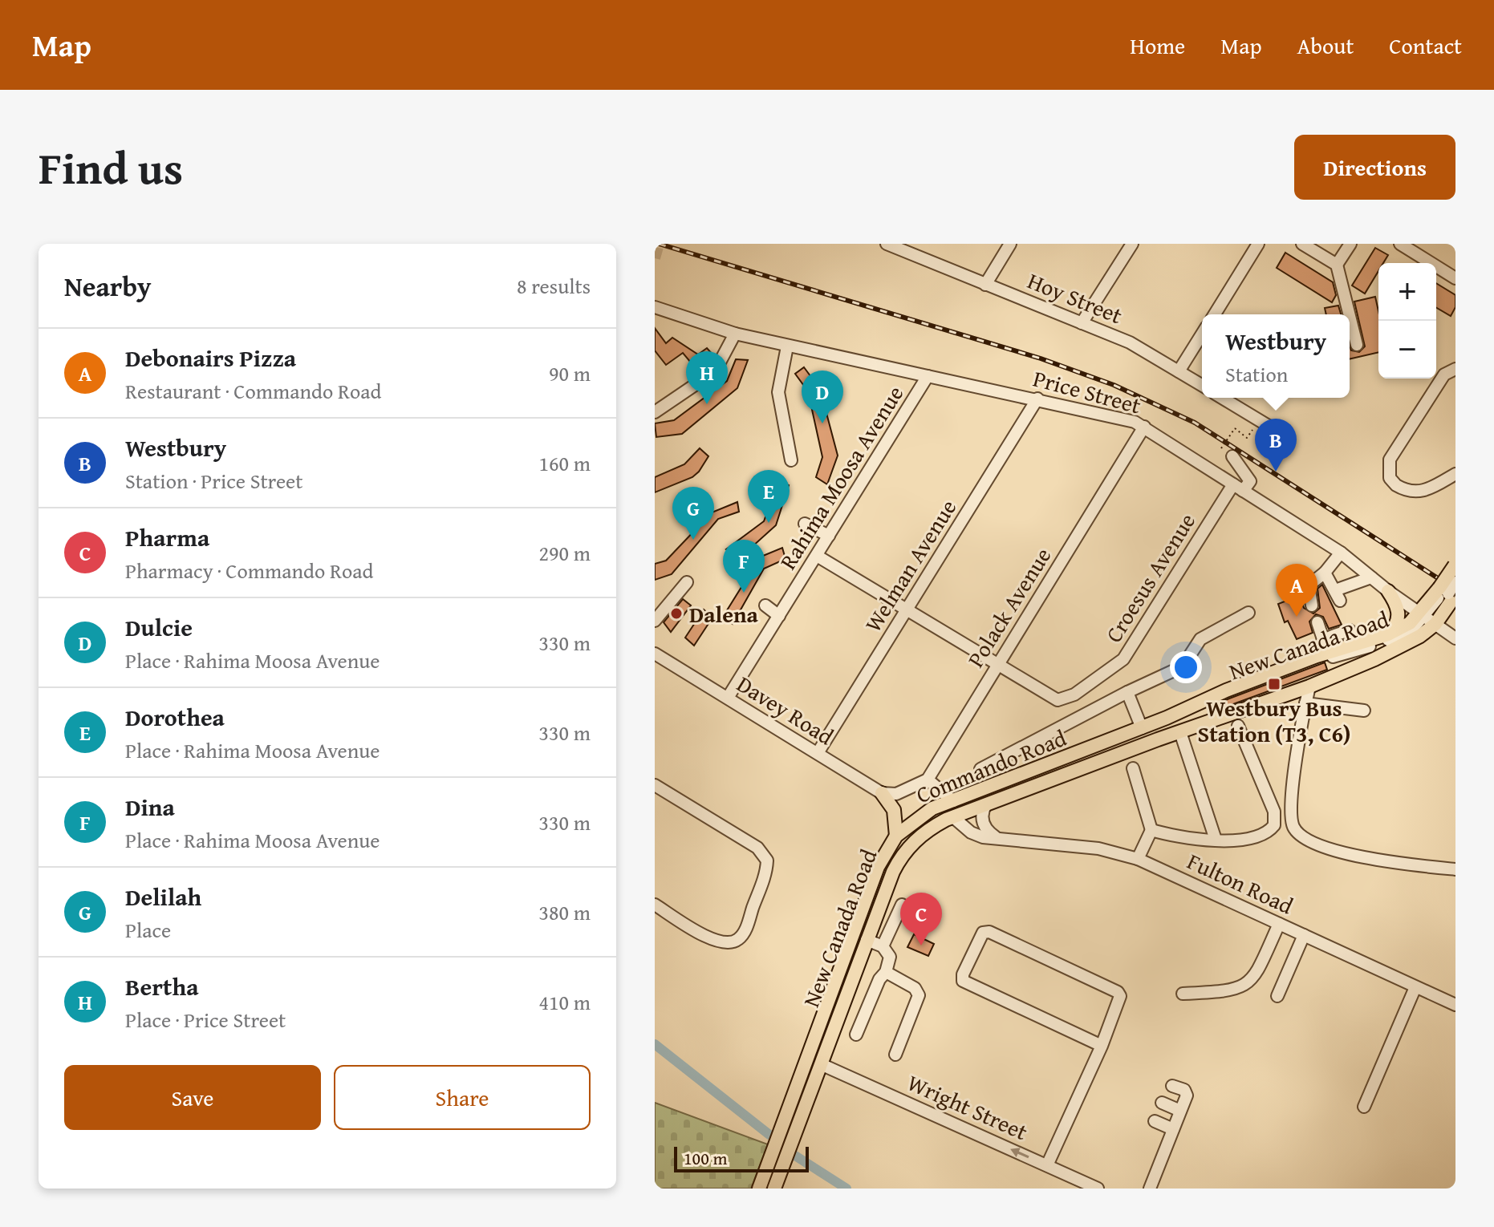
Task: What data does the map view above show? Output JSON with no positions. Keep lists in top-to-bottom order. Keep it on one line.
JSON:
{"streets":{"main road":["Commando Road"],"street":["Hoy Street","Price Street","Rahima Moosa Avenue","Welman Avenue","Croesus Avenue","Polack Avenue","New Canada Road","Davey Road","Fulton Road","Wright Street"]},"crossings":[["Price Street","Rahima Moosa Avenue"],["Price Street","Welman Avenue"],["Price Street","Croesus Avenue"],["Price Street","Polack Avenue"],["Price Street","New Canada Road"],["Price Street","Commando Road"],["Rahima Moosa Avenue","Davey Road"],["Welman Avenue","Davey Road"],["Croesus Avenue","Polack Avenue"],["Polack Avenue","Davey Road"],["New Canada Road","Commando Road"],["Commando Road","Fulton Road"],["Commando Road","Wright Street"]],"one_way":["Wright Street"],"places":{"other":["Dalena"],"transit":["Westbury Bus Station (T3, C6)"]},"scale_bar":"100 m","page":{"header":"Map","nav":["Home","Map","About","Contact"],"title":"Find us","buttons":["Directions",["Save","Share"]],"heading":["Nearby","8 results"],"map_buttons":["+","−"],"popup":["Westbury","Station"],"list":[{"mark":"A","name":"Debonairs Pizza","note":"Restaurant · Commando Road","value":"90 m"},{"mark":"B","name":"Westbury","note":"Station · Price Street","value":"160 m"},{"mark":"C","name":"Pharma","note":"Pharmacy · Commando Road","value":"290 m"},{"mark":"D","name":"Dulcie","note":"Place · Rahima Moosa Avenue","value":"330 m"},{"mark":"E","name":"Dorothea","note":"Place · Rahima Moosa Avenue","value":"330 m"},{"mark":"F","name":"Dina","note":"Place · Rahima Moosa Avenue","value":"330 m"},{"mark":"G","name":"Delilah","note":"Place","value":"380 m"},{"mark":"H","name":"Bertha","note":"Place · Price Street","value":"410 m"}],"pins":["H","D","B","E","G","F","A","C"],"scale":"100 m"}}
